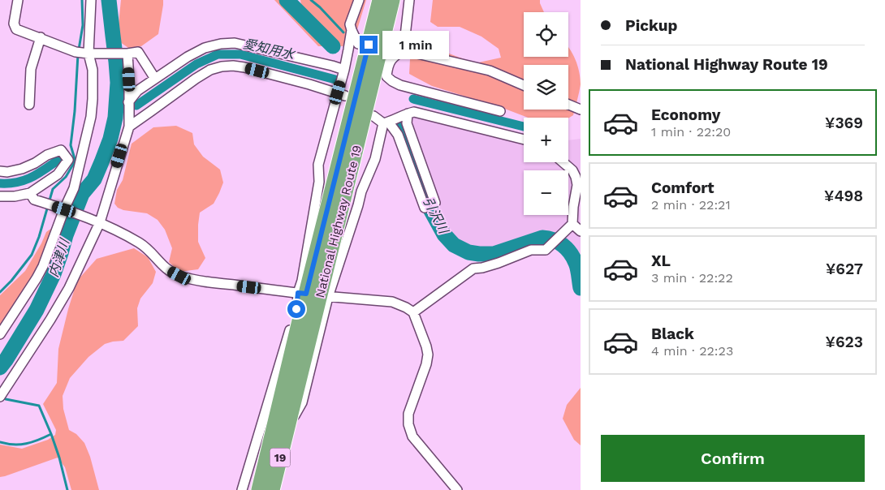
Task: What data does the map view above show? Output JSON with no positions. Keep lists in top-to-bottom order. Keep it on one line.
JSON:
{"streets":{"highway":["National Highway Route 19","19"]},"water":["愛知用水","引沢川","内津川"],"page":{"banner":["Pickup","National Highway Route 19"],"map_buttons":["+","−"],"bubble":"1 min","list":[{"name":"Economy","note":"1 min · 22:20","value":"¥369"},{"name":"Comfort","note":"2 min · 22:21","value":"¥498"},{"name":"XL","note":"3 min · 22:22","value":"¥627"},{"name":"Black","note":"4 min · 22:23","value":"¥623"}],"buttons":"Confirm"}}
